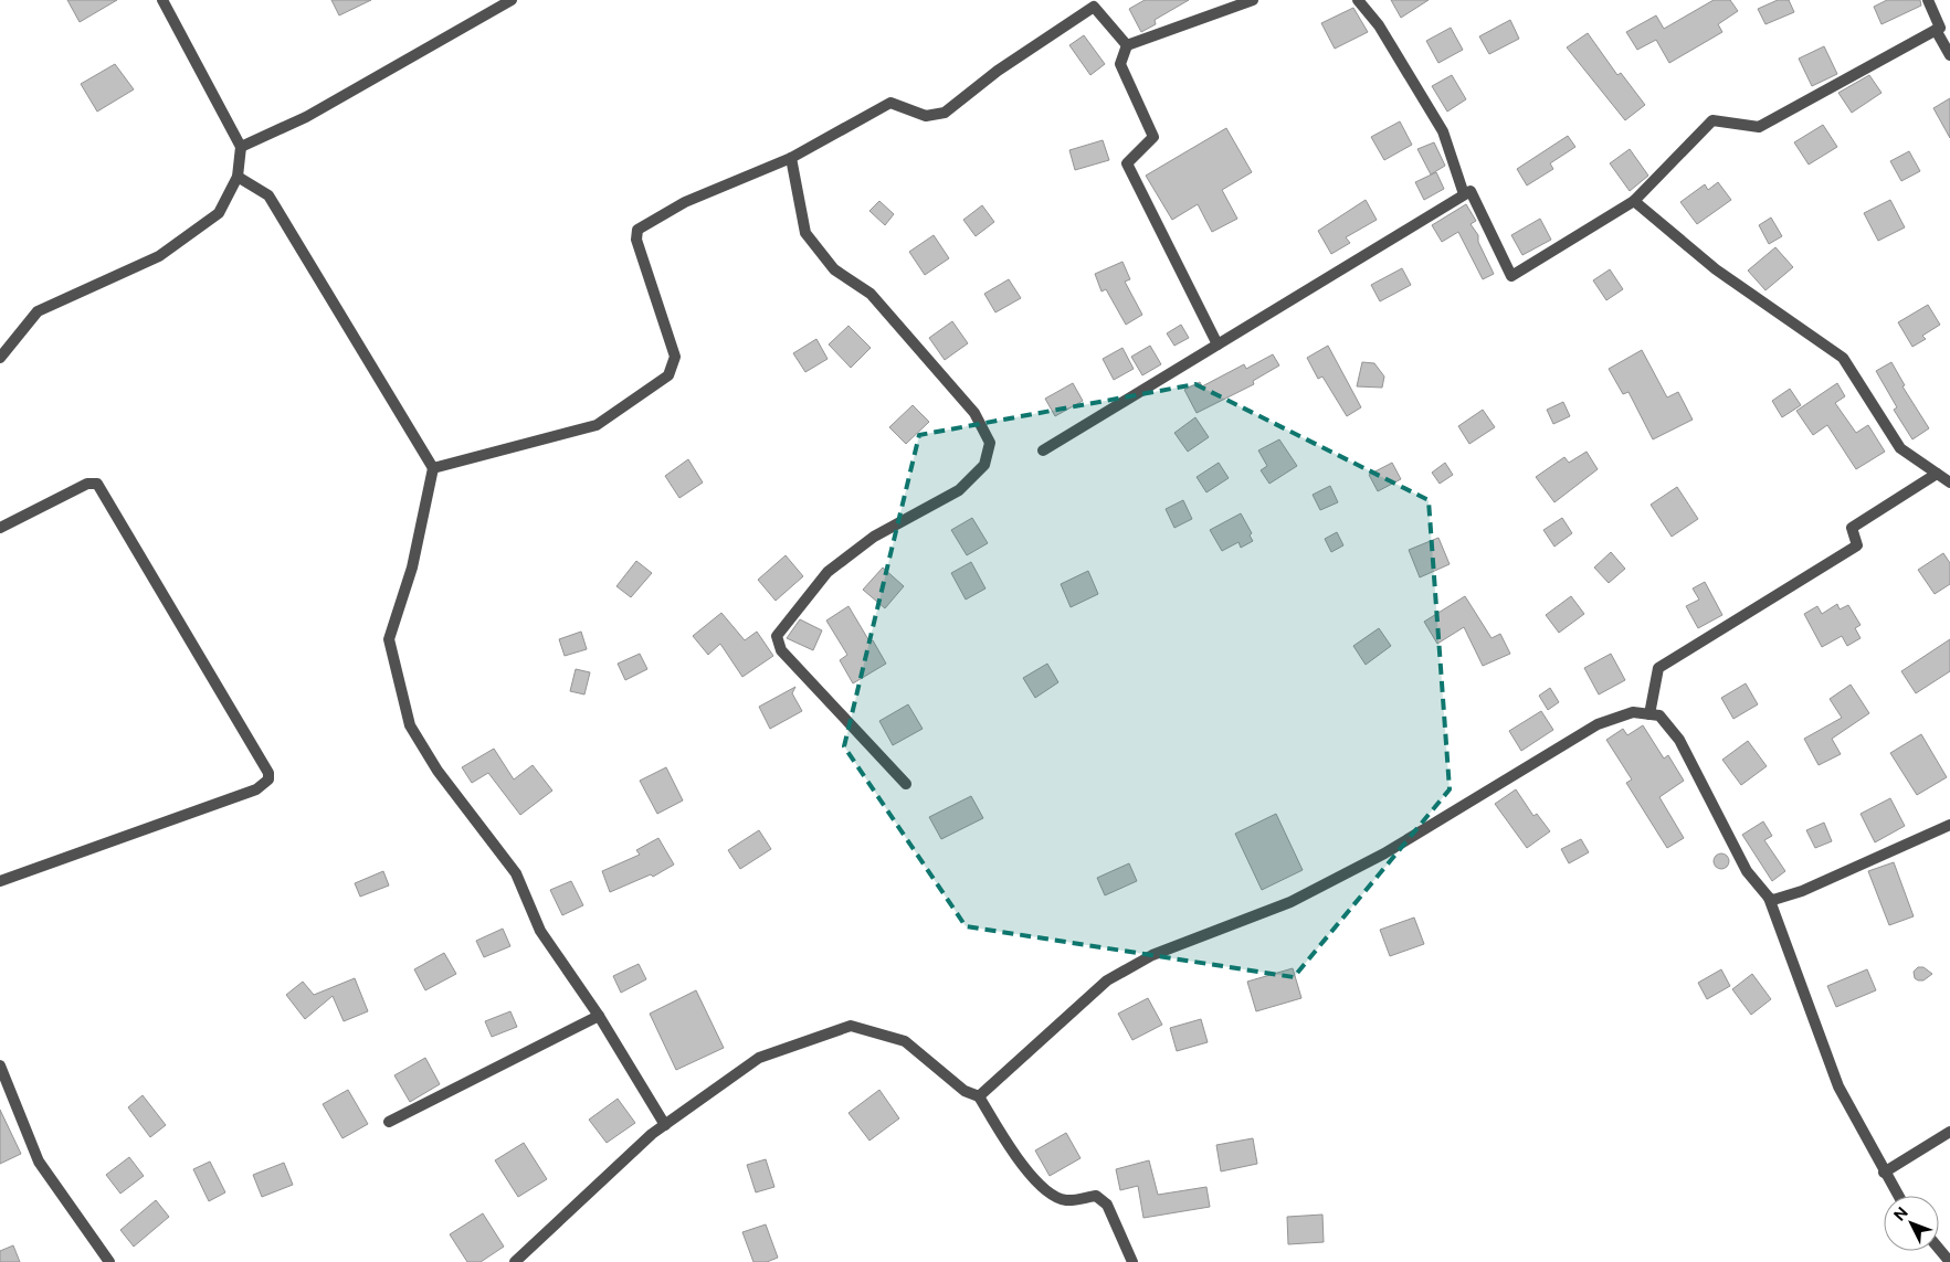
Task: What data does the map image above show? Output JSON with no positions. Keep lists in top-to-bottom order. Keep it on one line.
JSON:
{"north":"top left"}
